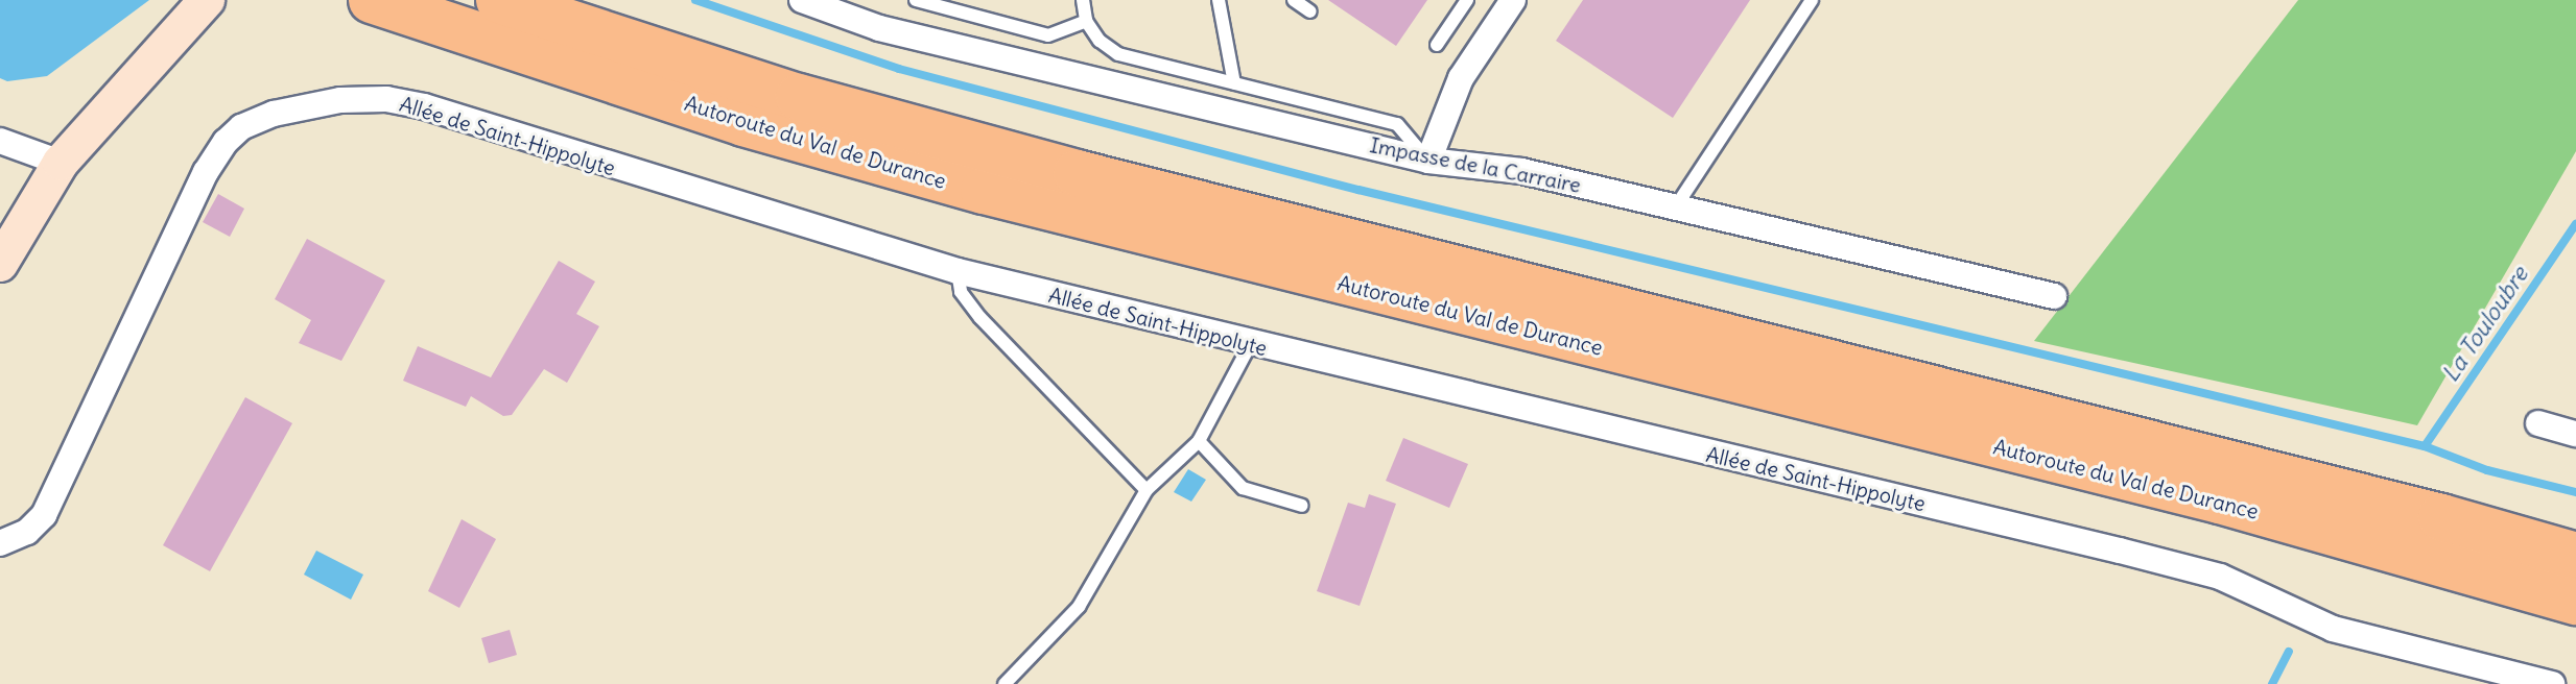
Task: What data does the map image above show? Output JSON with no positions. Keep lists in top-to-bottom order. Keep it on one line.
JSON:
{"streets":{"highway":["Autoroute du Val de Durance"],"street":["Allée de Saint-Hippolyte","Impasse de la Carraire"]},"water":["La Touloubre"]}
